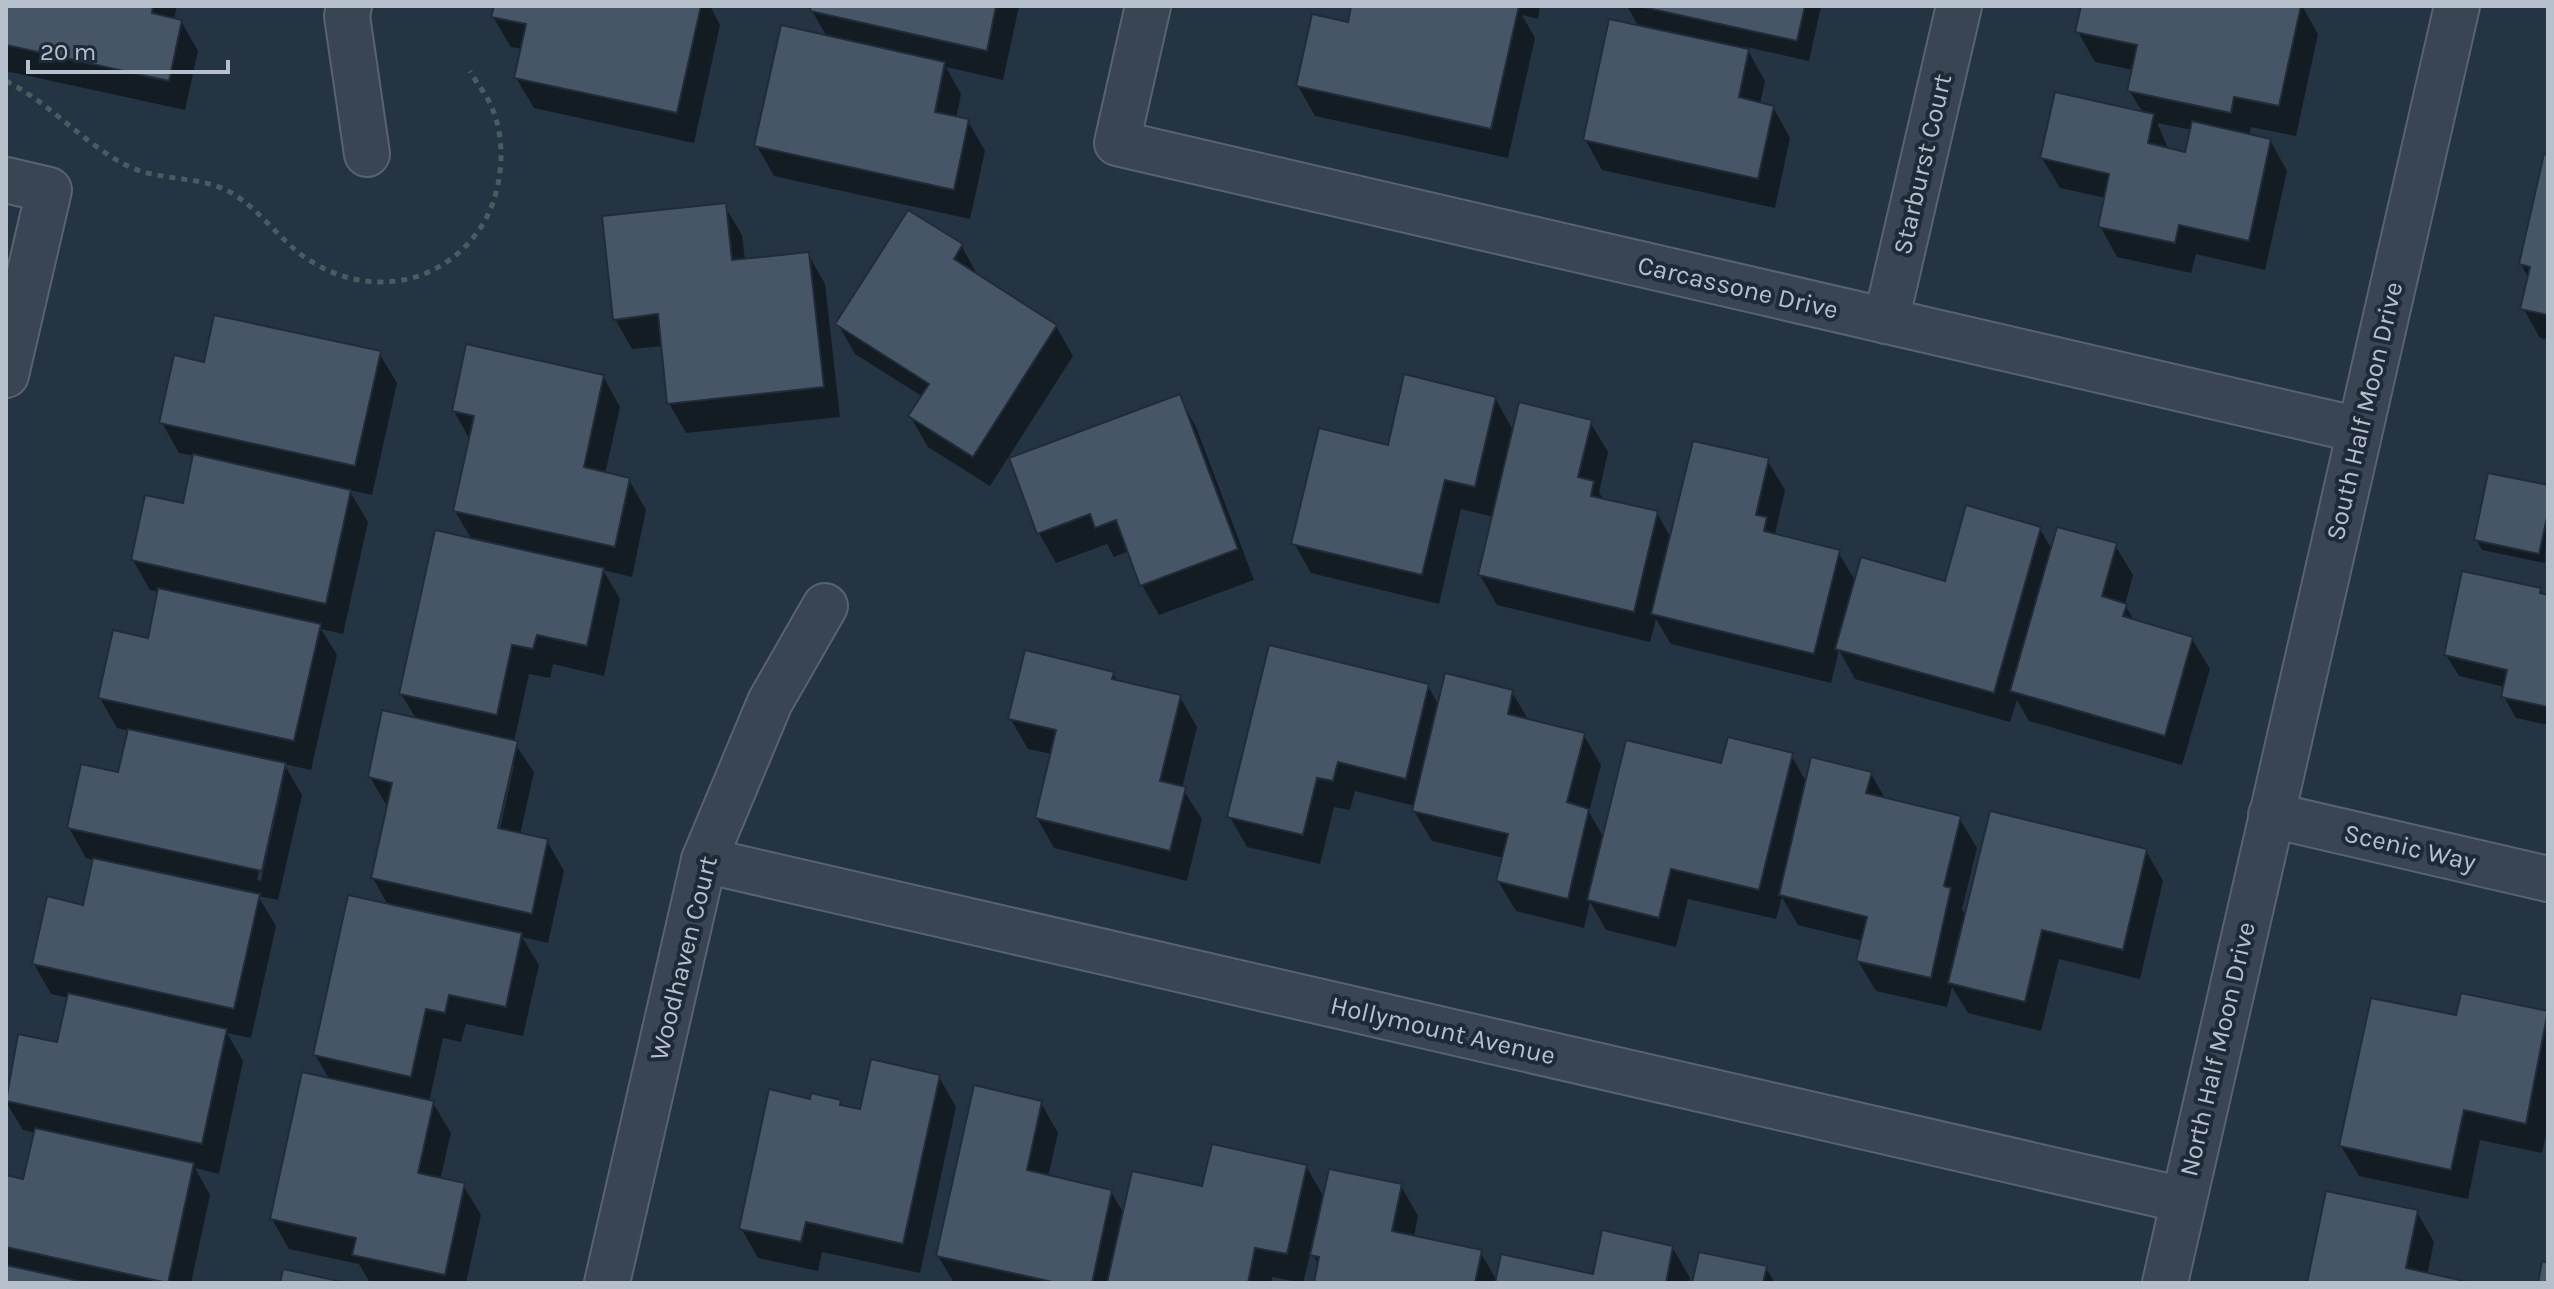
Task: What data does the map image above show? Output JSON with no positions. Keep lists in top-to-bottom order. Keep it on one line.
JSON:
{"streets":{"street":["Starburst Court","Carcassone Drive","South Half Moon Drive","Scenic Way","Woodhaven Court","Hollymount Avenue","North Half Moon Drive"]},"crossings":[["Starburst Court","Carcassone Drive"],["Carcassone Drive","South Half Moon Drive"],["South Half Moon Drive","Scenic Way"],["South Half Moon Drive","North Half Moon Drive"],["Scenic Way","North Half Moon Drive"],["Woodhaven Court","Hollymount Avenue"],["Hollymount Avenue","North Half Moon Drive"]],"scale_bar":"20 m"}
